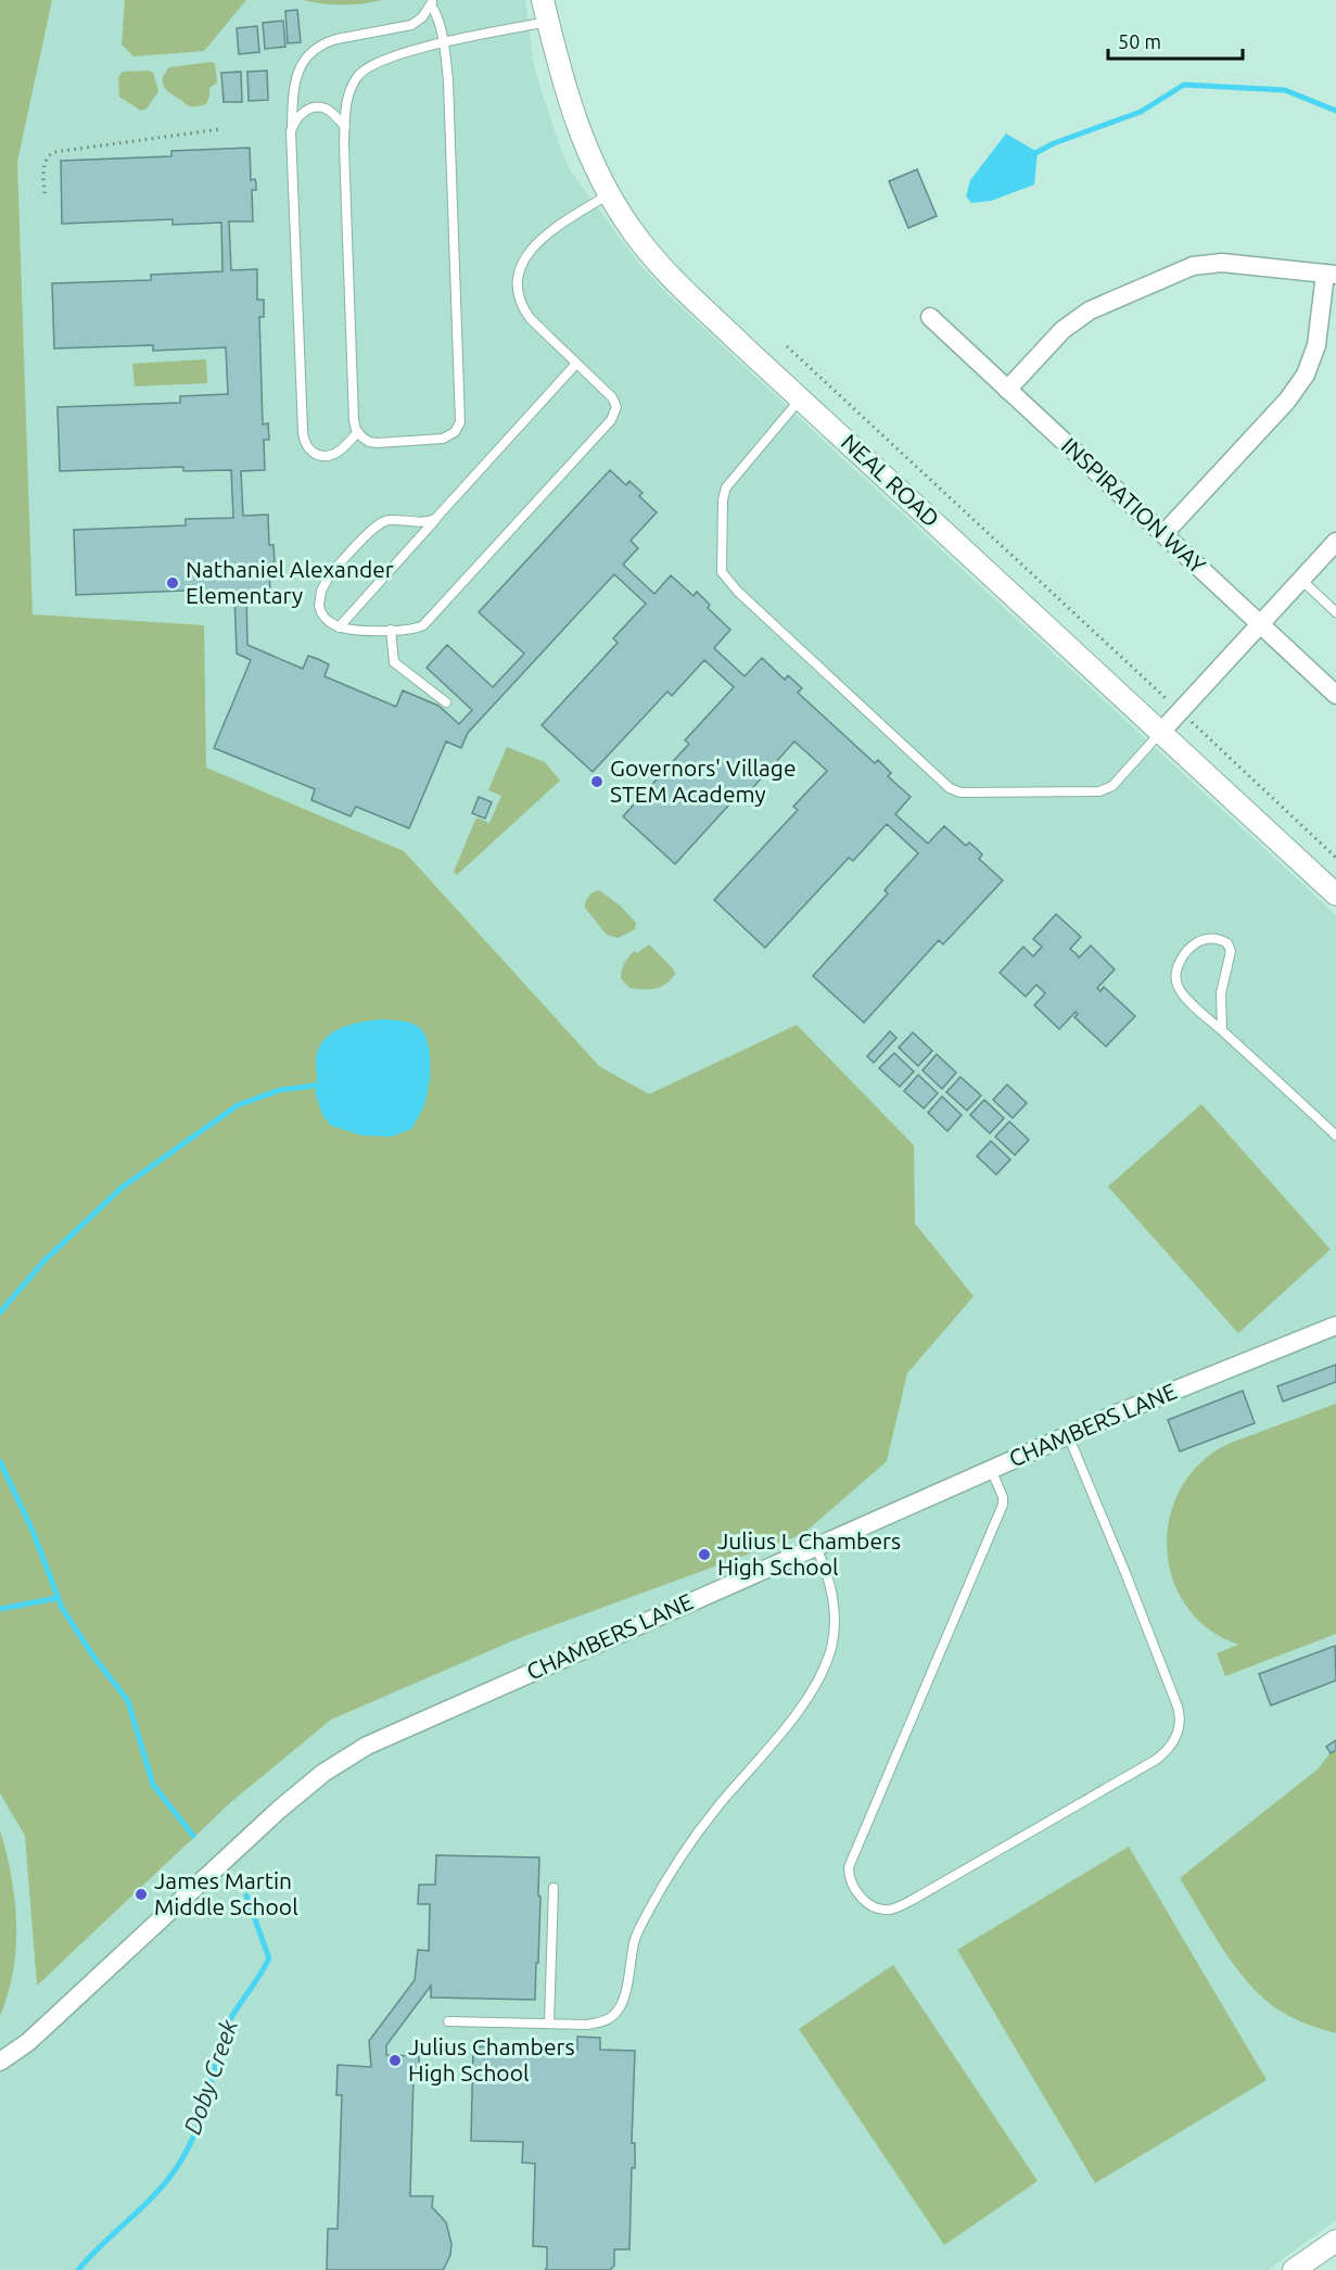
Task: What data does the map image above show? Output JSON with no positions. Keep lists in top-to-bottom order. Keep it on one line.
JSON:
{"streets":{"street":["NEAL ROAD","INSPIRATION WAY","CHAMBERS LANE"]},"water":["Doby Creek"],"places":["Nathaniel Alexander Elementary","Governors' Village STEM Academy","Julius L Chambers High School","James Martin Middle School","Julius Chambers High School"],"scale_bar":"50 m"}
